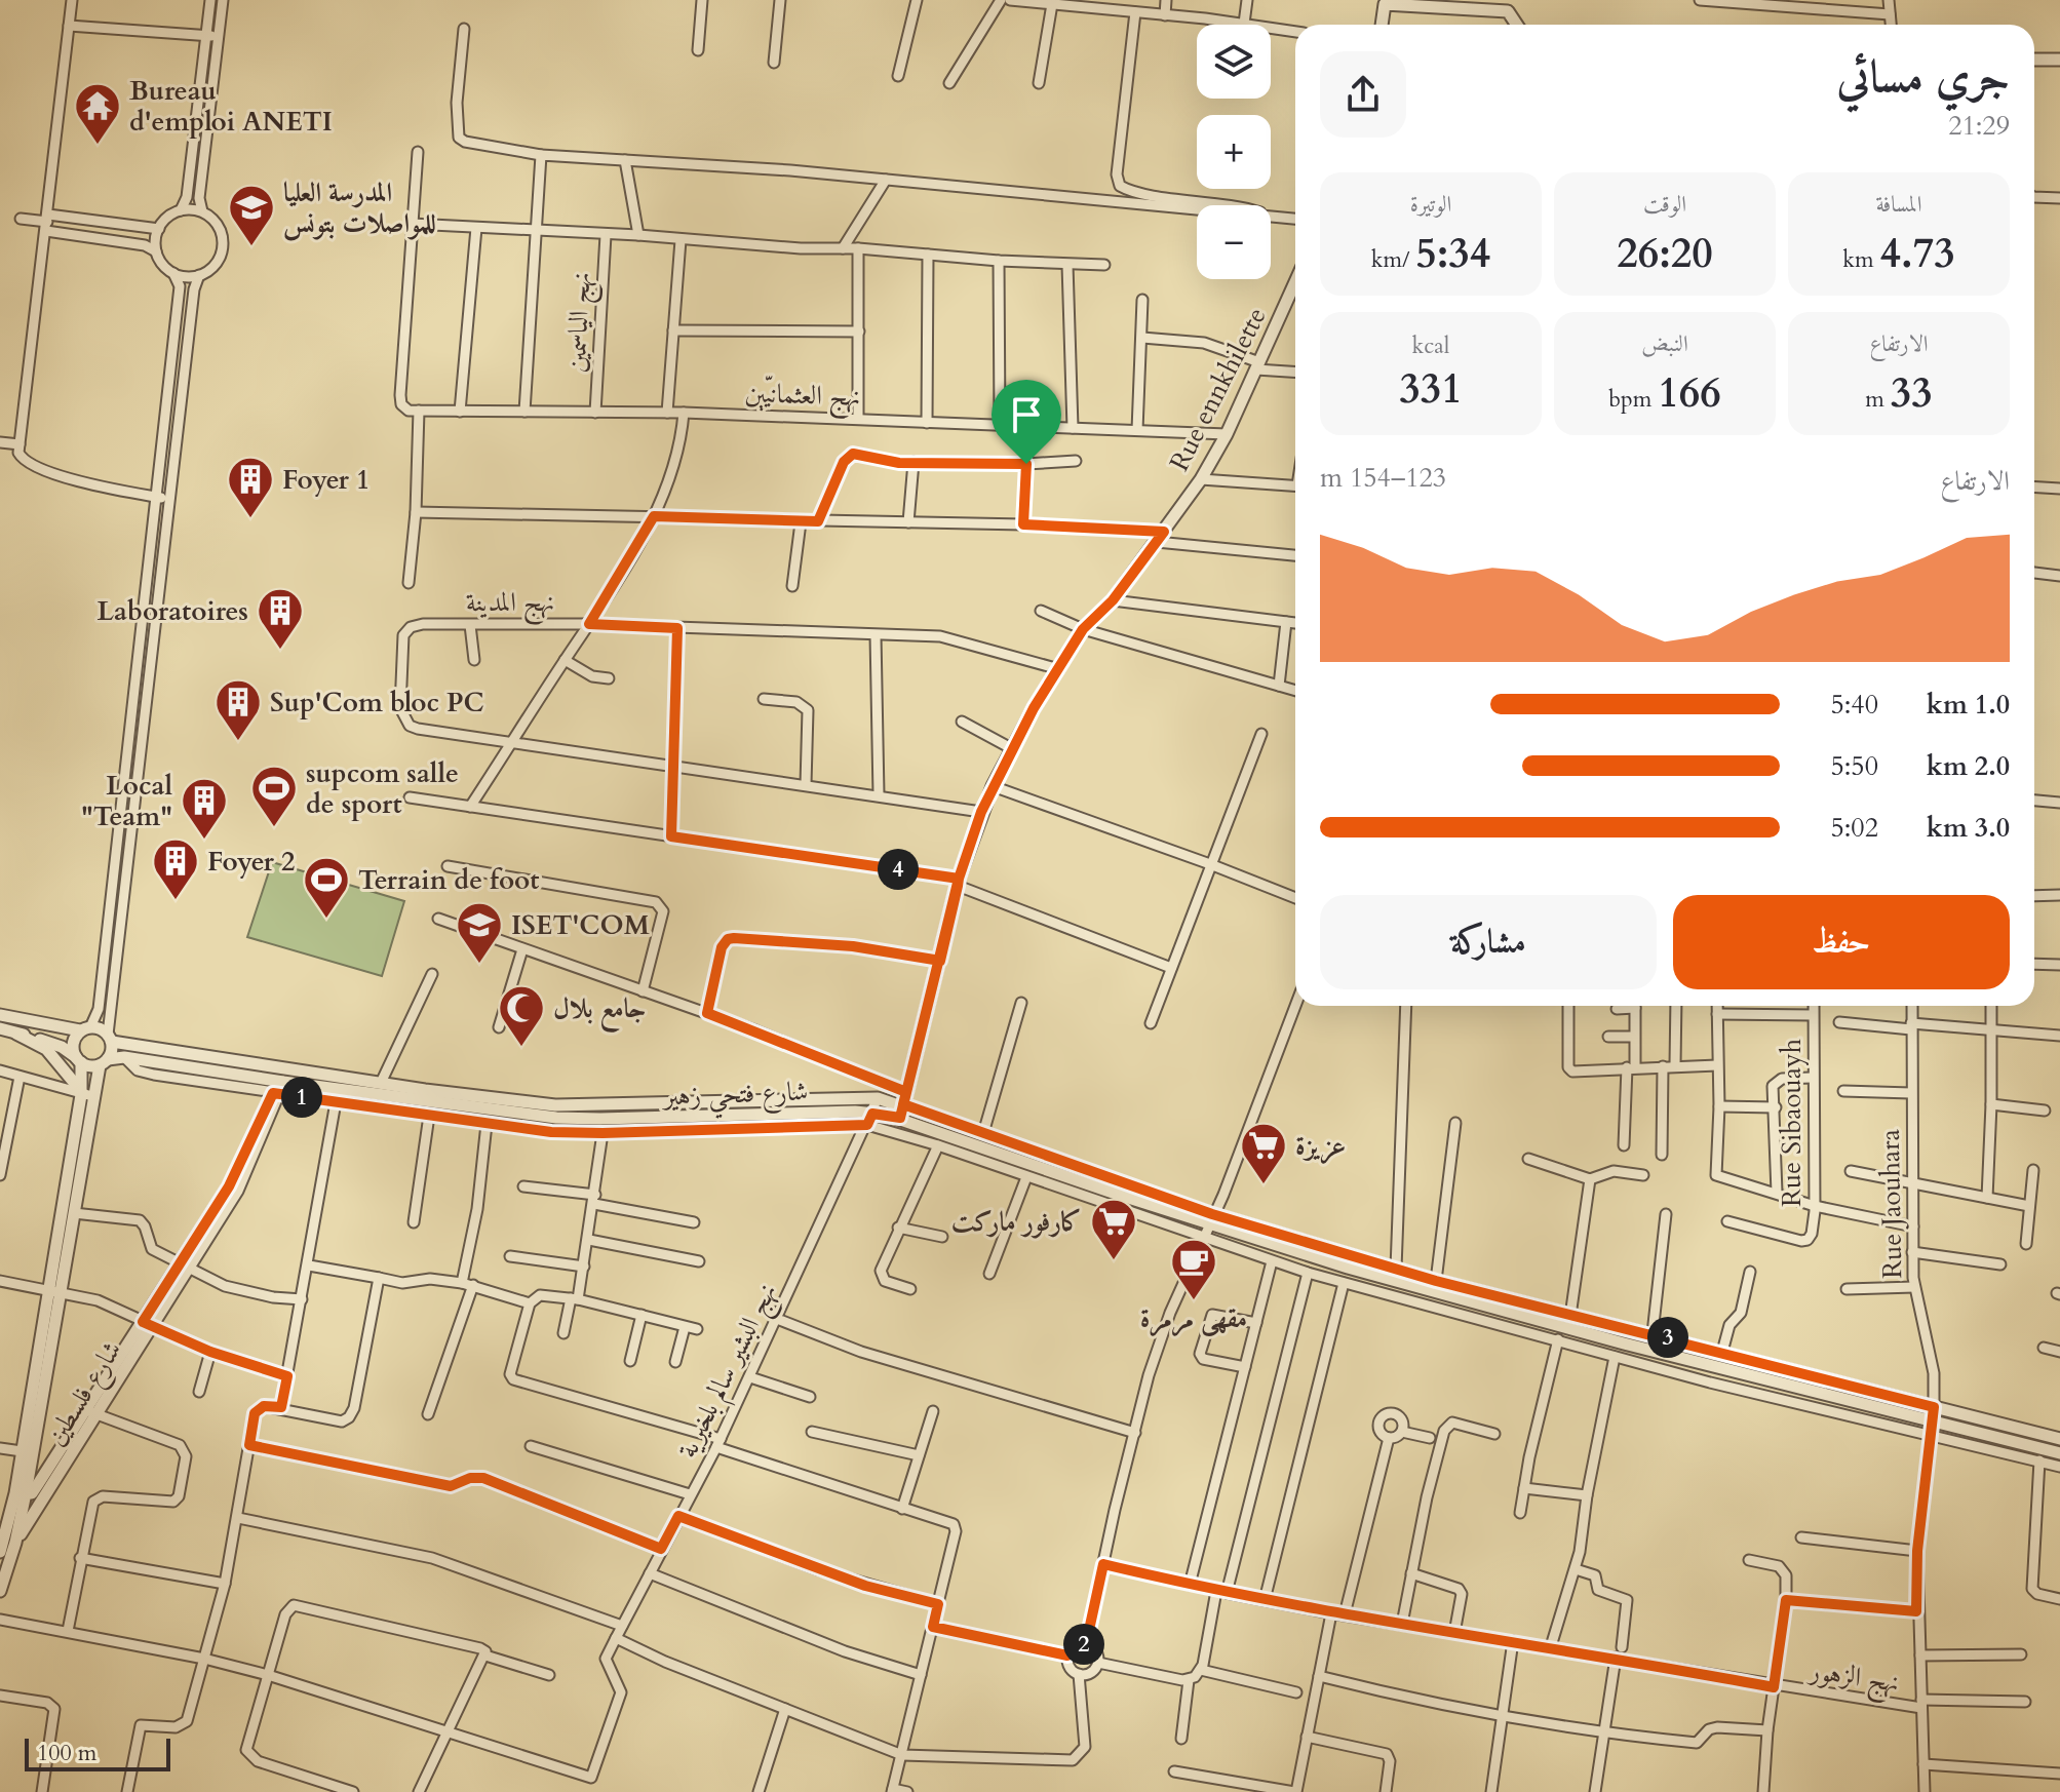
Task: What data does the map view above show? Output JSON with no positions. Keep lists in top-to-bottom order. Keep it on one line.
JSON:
{"streets":{"street":["نهج الياسمين","Rue ennkhilette","نهج العثمانيّين","نهج المدينة","شارع فتحي زهير","Rue Sibaouayh","Rue Jaouhara","نهج البشير سالم بلخيرية","شارع فلسطين","نهج الزهور"]},"crossings":[["نهج الياسمين","نهج العثمانيّين"],["Rue ennkhilette","نهج العثمانيّين"],["Rue ennkhilette","نهج المدينة"],["Rue ennkhilette","شارع فتحي زهير"],["شارع فتحي زهير","Rue Jaouhara"],["شارع فتحي زهير","نهج البشير سالم بلخيرية"],["شارع فتحي زهير","شارع فلسطين"],["Rue Jaouhara","نهج الزهور"]],"places":{"temple":["Bureau d'emploi ANETI"],"school or university":["المدرسة العليا للمواصلات بتونس","ISET'COM"],"building":["Foyer 1","Laboratoires","Sup'Com bloc PC","Local \"Team\"","Foyer 2"],"sports":["supcom salle de sport","Terrain de foot"],"mosque":["جامع بلال"],"supermarket":["عزيزة","كارفور ماركت"],"cafe":["مقهى مرمرة"]},"scale_bar":"100 m","page":{"map_buttons":["+","−"],"heading":["جري مسائي","21:29"],"stats":[["المسافة","4.73 km"],["الوقت","26:20"],["الوتيرة","5:34 /km"],["الارتفاع","33 m"],["النبض","166 bpm"],["kcal","331"]],"chart":["الارتفاع","123–154 m"],"list":[{"name":"1.0 km","note":"5:40"},{"name":"2.0 km","note":"5:50"},{"name":"3.0 km","note":"5:02"}],"pins":["4","1","3","2"],"buttons":["حفظ","مشاركة"],"scale":"100 m"}}
